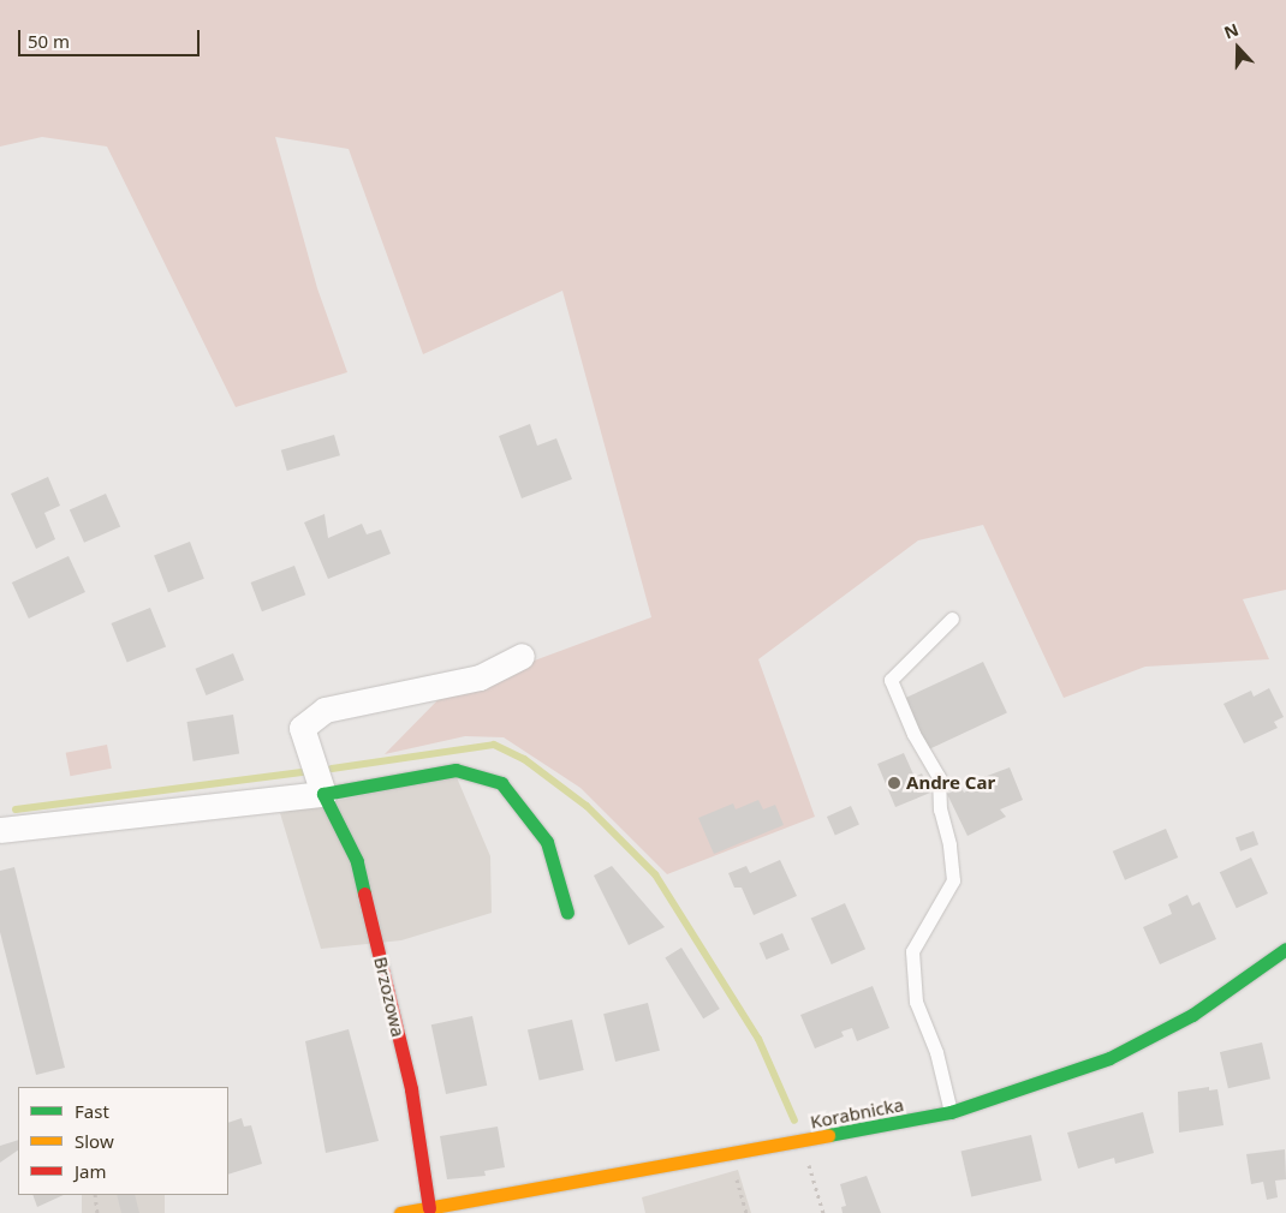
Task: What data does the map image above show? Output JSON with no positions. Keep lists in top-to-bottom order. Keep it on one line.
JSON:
{"streets":{"street":["Brzozowa","Korabnicka"]},"crossings":[["Brzozowa","Korabnicka"]],"places":["Andre Car"],"legend":["Fast","Slow","Jam"],"scale_bar":"50 m","north":"top"}
